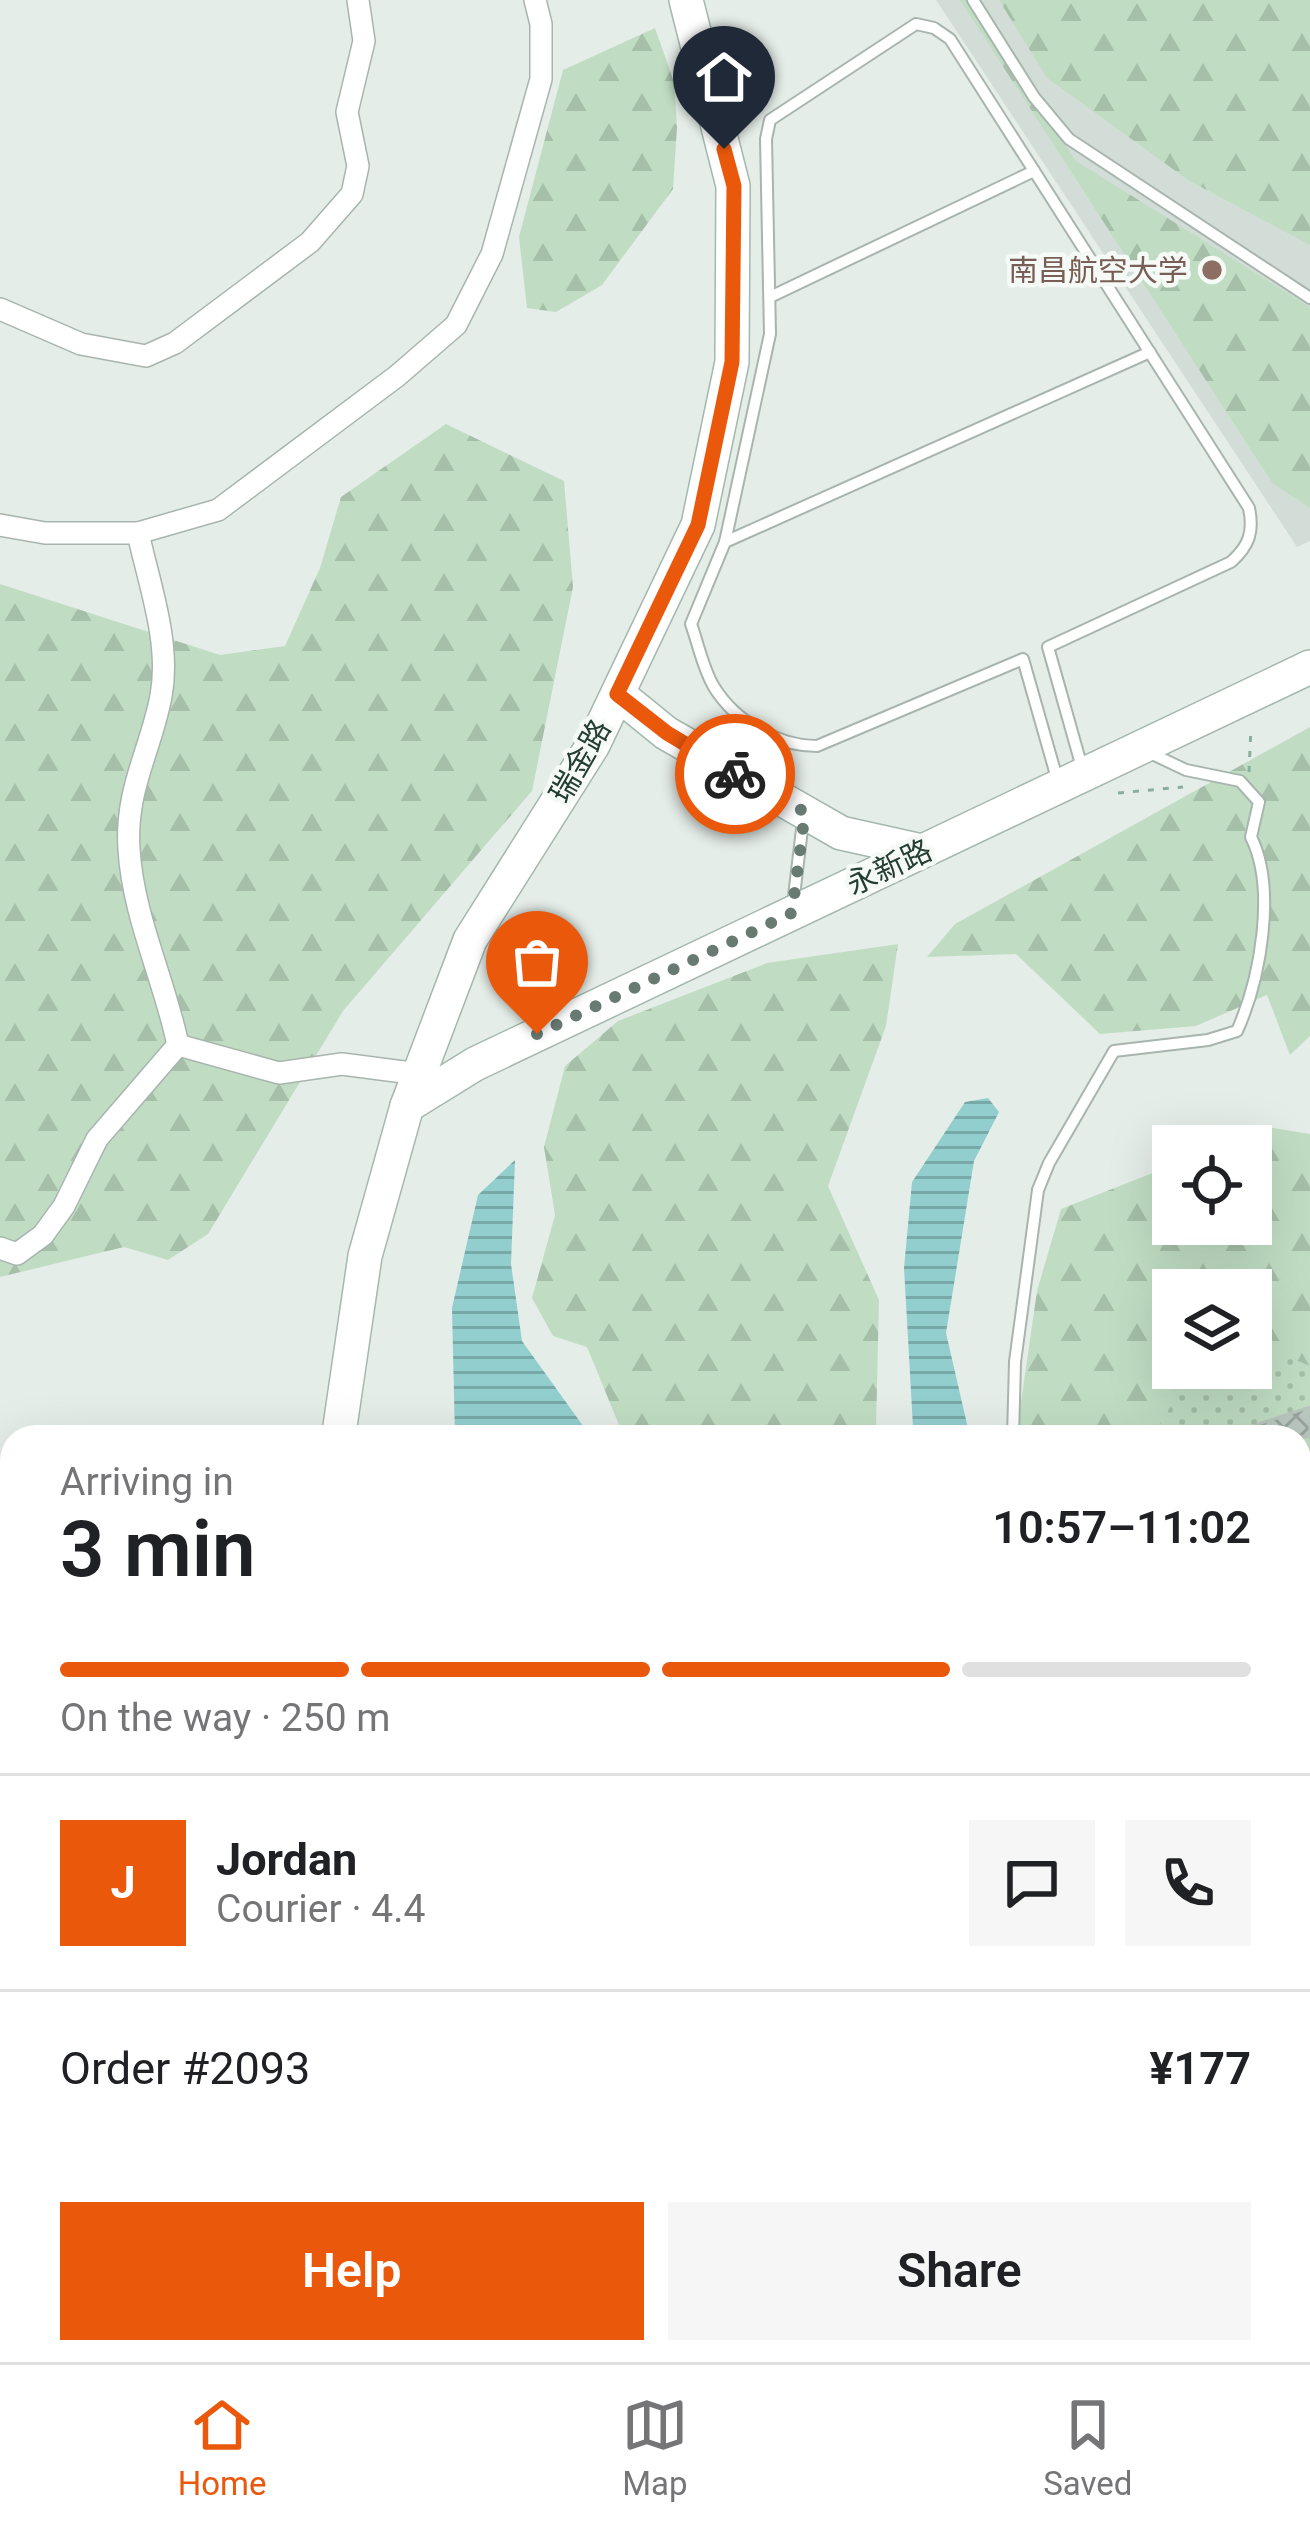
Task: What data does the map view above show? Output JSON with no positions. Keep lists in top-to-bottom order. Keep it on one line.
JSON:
{"streets":{"street":["瑞金路","永新路"]},"crossings":[["瑞金路","永新路"]],"places":["南昌航空大学"],"page":{"heading":["3 min","Arriving in","10:57–11:02"],"panel":["Jordan","Courier · 4.4","Order #2093","¥177"],"bar":"On the way · 250 m","round":"J","buttons":["Help","Share"],"tabs":["Home","Map","Saved"]}}
